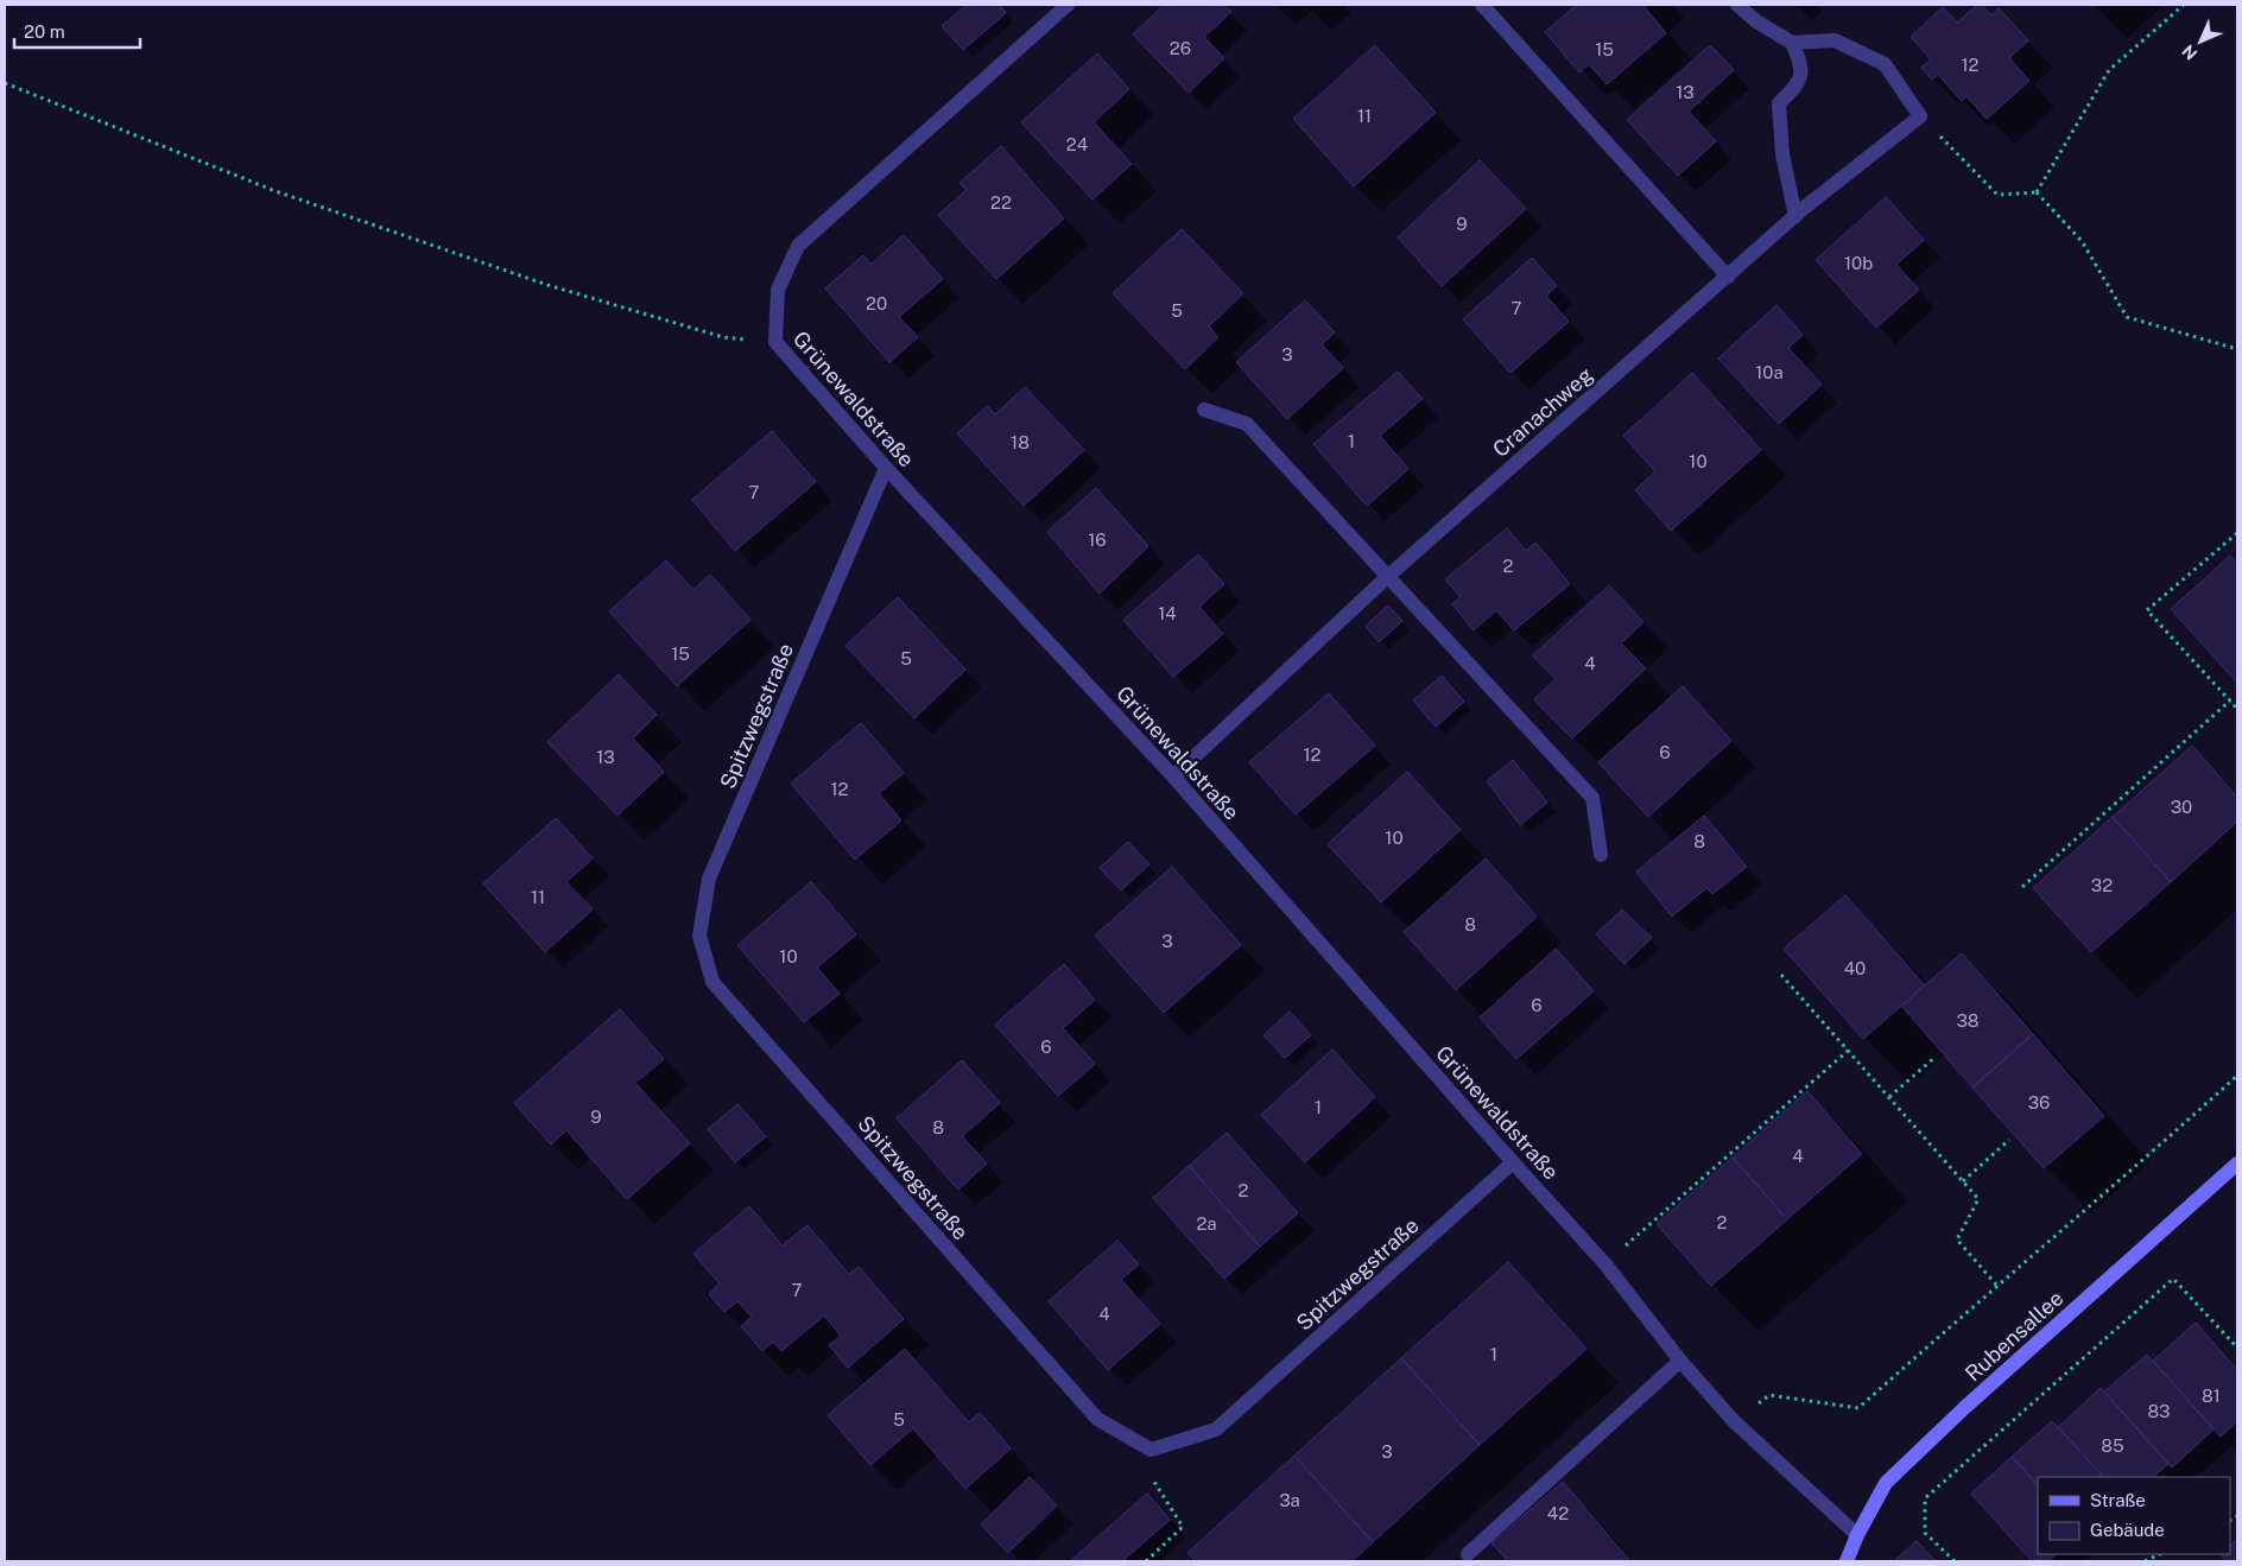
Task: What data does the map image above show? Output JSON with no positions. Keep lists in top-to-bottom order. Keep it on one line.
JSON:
{"streets":{"street":["Grünewaldstraße","Cranachweg","Spitzwegstraße","Rubensallee"]},"crossings":[["Grünewaldstraße","Cranachweg"],["Grünewaldstraße","Spitzwegstraße"],["Grünewaldstraße","Rubensallee"]],"house_numbers":["26","15","12","13","11","24","22","9","10b","20","7","5","3","10a","1","18","10","7","16","2","14","15","5","4","6","12","13","12","30","10","8","32","11","8","3","10","40","6","38","6","36","1","9","8","4","2","2","2a","7","4","1","81","83","5","85","3","3a","42"],"legend":["Straße","Gebäude"],"scale_bar":"20 m","north":"bottom left"}
